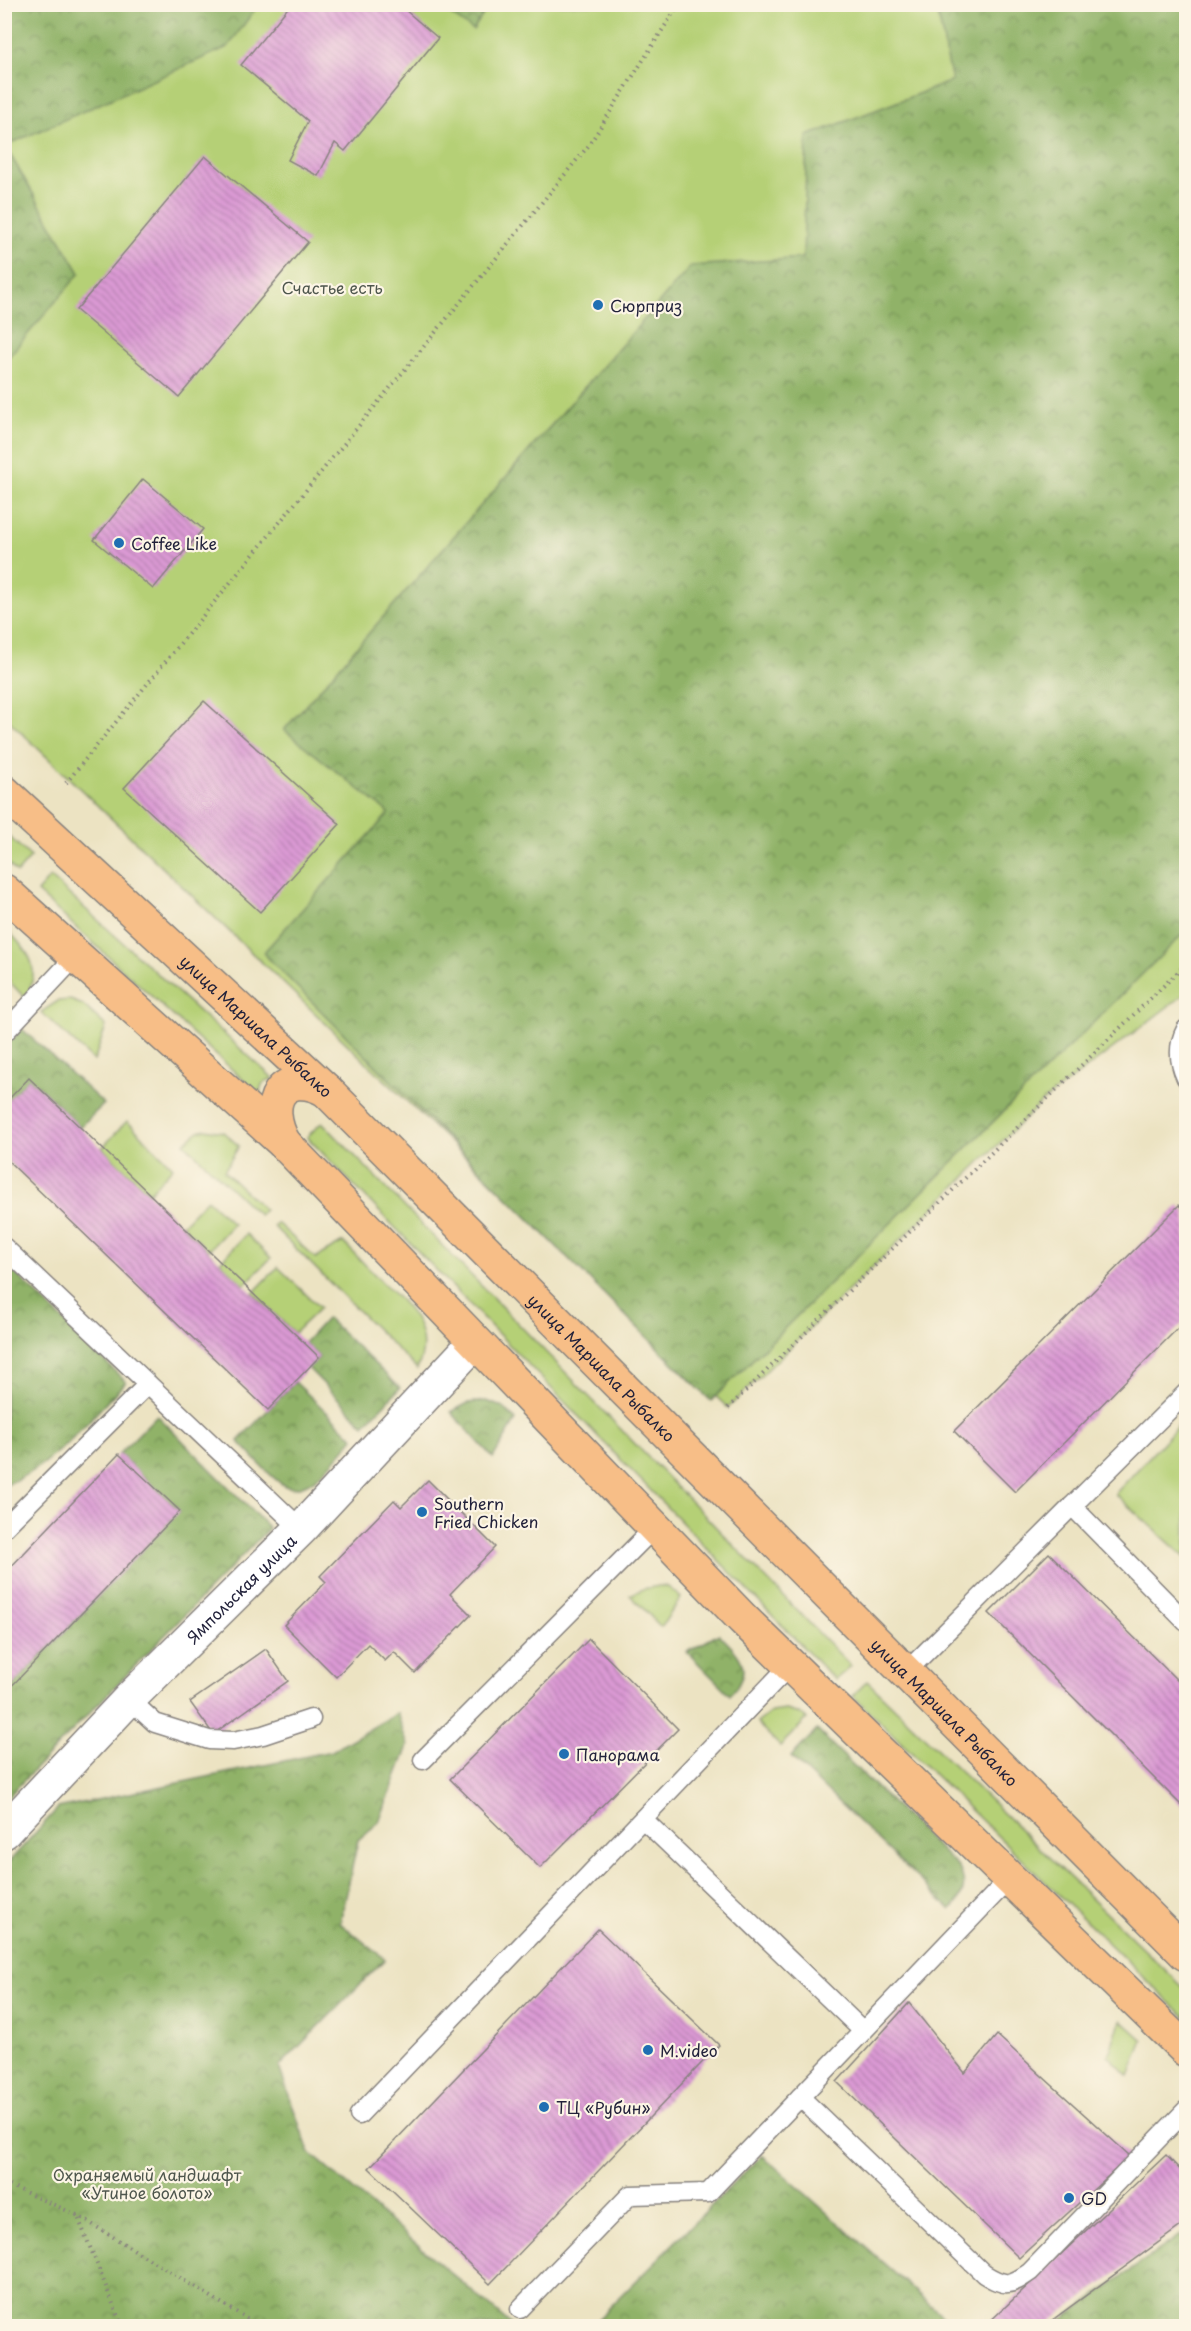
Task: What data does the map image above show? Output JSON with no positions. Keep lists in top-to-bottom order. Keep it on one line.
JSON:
{"streets":{"main road":["улица Маршала Рыбалко"],"street":["Ямпольская улица"]},"parks":["Счастье есть","Охраняемый ландшафт «Утиное болото»"],"places":["Сюрприз","Coffee Like","Southern Fried Chicken","Панорама","M.video","ТЦ «Рубин»","GD"]}
